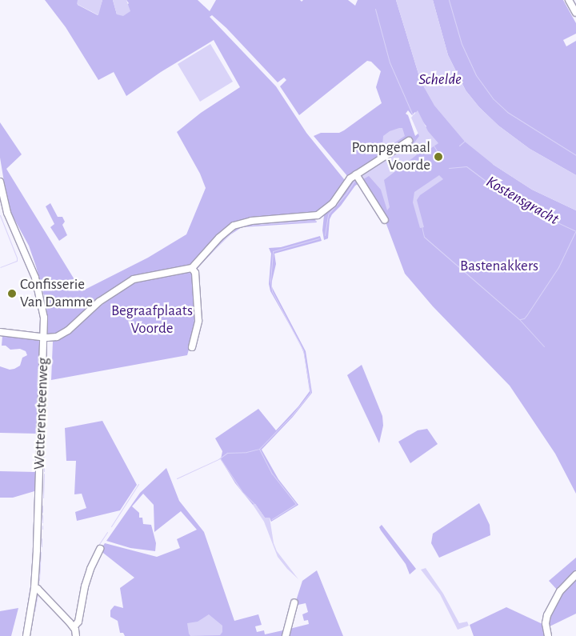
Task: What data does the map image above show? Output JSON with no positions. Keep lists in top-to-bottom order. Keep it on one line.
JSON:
{"streets":{"street":["Wetterensteenweg"]},"water":["Schelde","Kostensgracht"],"parks":["Bastenakkers","Begraafplaats Voorde"],"places":["Pompgemaal Voorde","Confisserie Van Damme"]}
